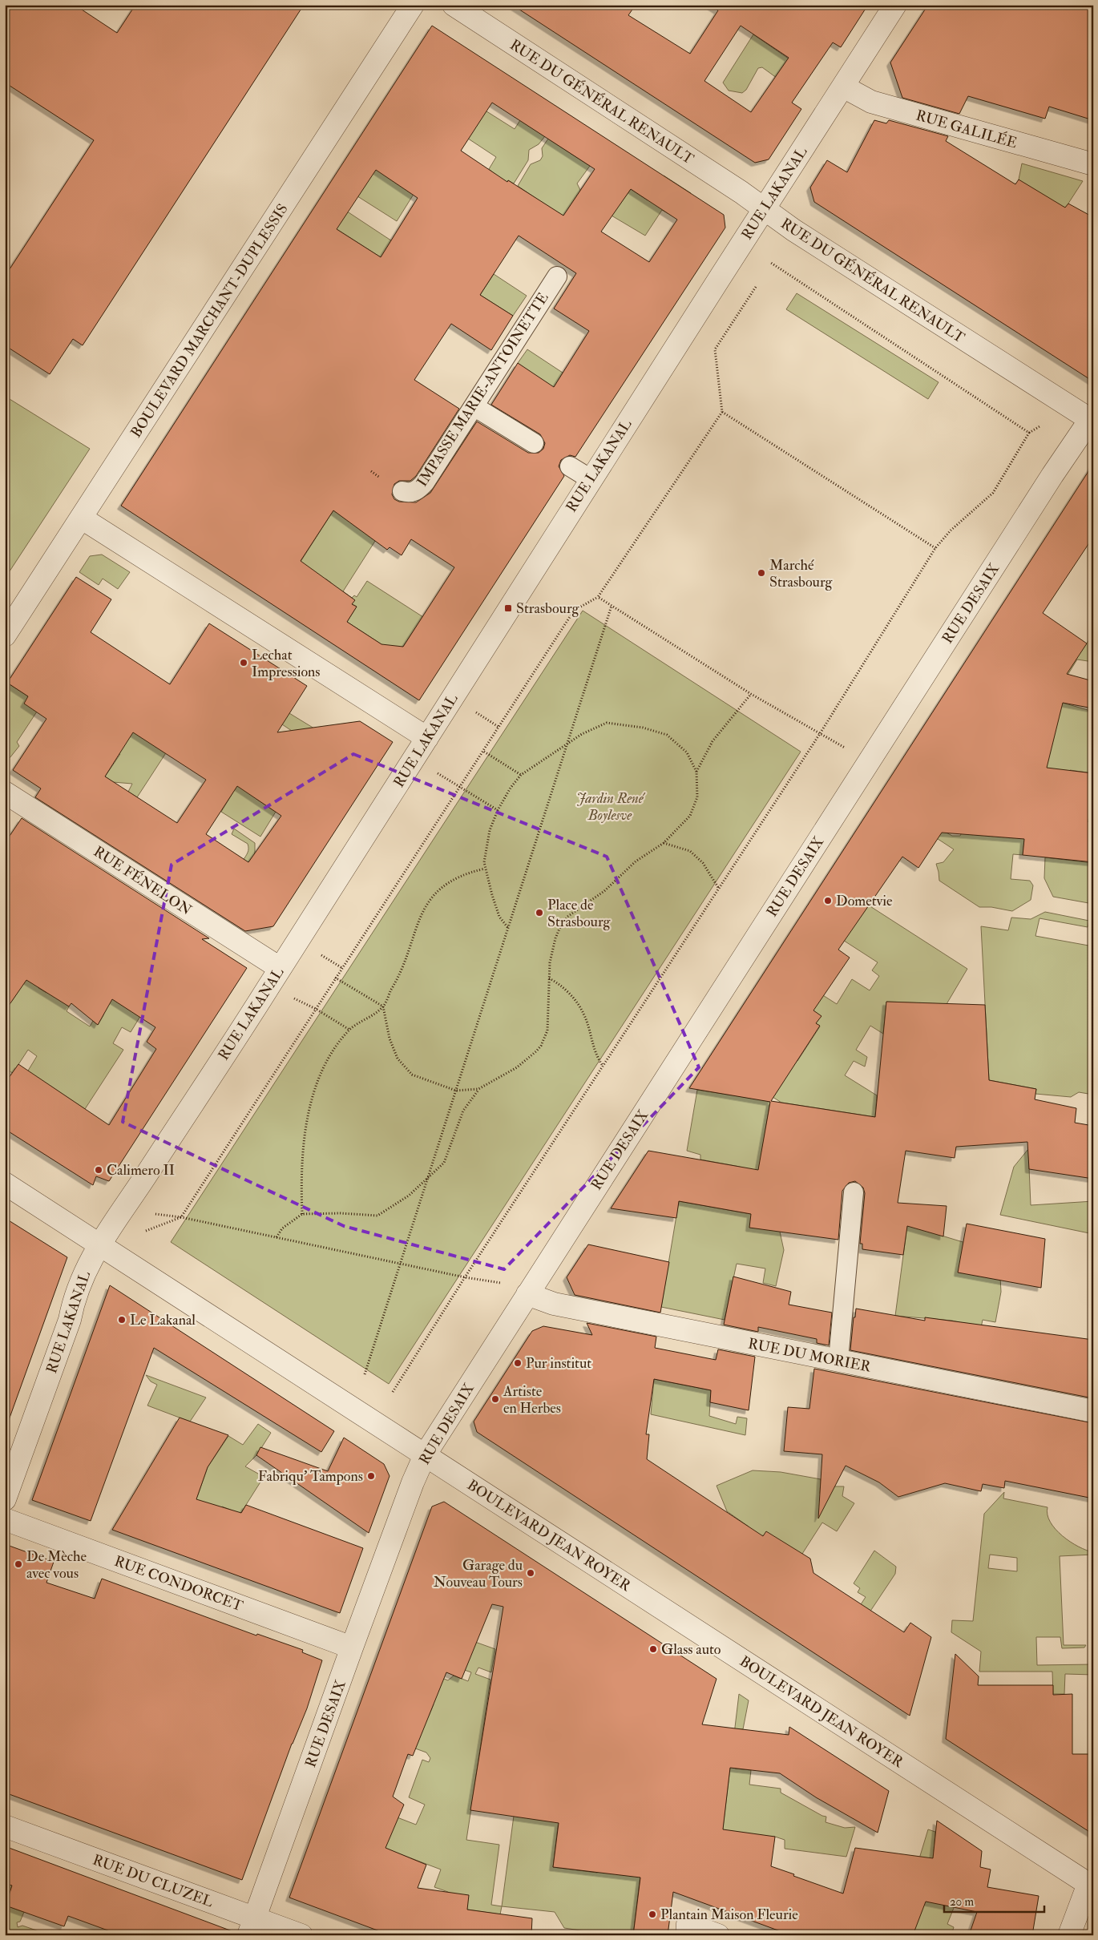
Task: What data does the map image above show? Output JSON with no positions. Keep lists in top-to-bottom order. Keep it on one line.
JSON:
{"streets":{"street":["RUE DU GÉNÉRAL RENAULT","RUE GALILÉE","RUE LAKANAL","BOULEVARD MARCHANT-DUPLESSIS","RUE DESAIX","RUE FÉNELON","RUE DU MORIER","BOULEVARD JEAN ROYER","RUE CONDORCET","RUE DU CLUZEL"],"lane":["IMPASSE MARIE-ANTOINETTE"]},"crossings":[["RUE DU GÉNÉRAL RENAULT","RUE LAKANAL"],["RUE DU GÉNÉRAL RENAULT","RUE DESAIX"],["RUE GALILÉE","RUE LAKANAL"],["RUE LAKANAL","RUE FÉNELON"],["RUE LAKANAL","BOULEVARD JEAN ROYER"],["RUE DESAIX","RUE DU MORIER"],["RUE DESAIX","BOULEVARD JEAN ROYER"],["RUE DESAIX","RUE CONDORCET"],["RUE DESAIX","RUE DU CLUZEL"]],"parks":["Jardin René Boylesve"],"places":{"other":["Marché Strasbourg","Lechat Impressions","Dometvie","Place de Strasbourg","Calimero II","Le Lakanal","Pur institut","Artiste en Herbes","Fabriqu' Tampons","De Mèche avec vous","Garage du Nouveau Tours","Glass auto","Plantain Maison Fleurie"],"transit":["Strasbourg"]},"scale_bar":"20 m"}
